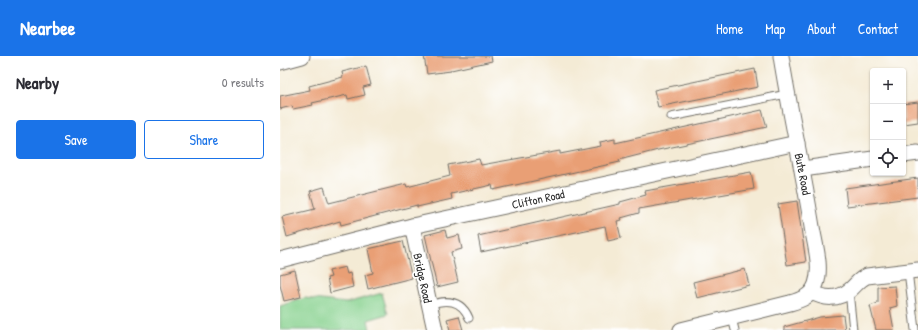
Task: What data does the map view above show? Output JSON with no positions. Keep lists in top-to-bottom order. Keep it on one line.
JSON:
{"streets":{"street":["Bute Road","Clifton Road","Bridge Road"]},"crossings":[["Bute Road","Clifton Road"],["Clifton Road","Bridge Road"]],"page":{"header":"Nearbee","nav":["Home","Map","About","Contact"],"heading":["Nearby","0 results"],"map_buttons":["+","−"],"buttons":["Save","Share"]}}
